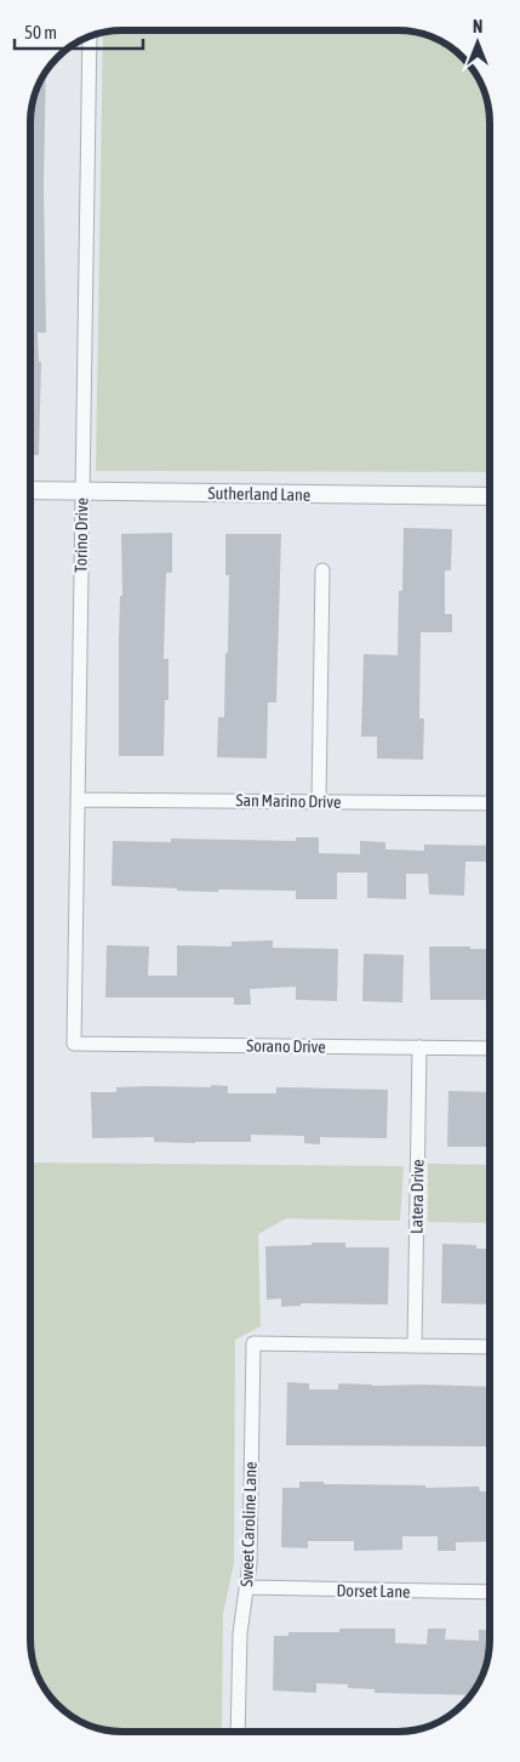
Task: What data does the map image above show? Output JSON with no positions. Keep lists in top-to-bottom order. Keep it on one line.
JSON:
{"streets":{"street":["Sutherland Lane","Torino Drive","San Marino Drive","Sorano Drive","Latera Drive","Sweet Caroline Lane","Dorset Lane"]},"crossings":[["Sutherland Lane","Torino Drive"],["Torino Drive","San Marino Drive"],["Torino Drive","Sorano Drive"],["Sorano Drive","Latera Drive"],["Latera Drive","Sweet Caroline Lane"],["Sweet Caroline Lane","Dorset Lane"]],"scale_bar":"50 m","north":"top"}
